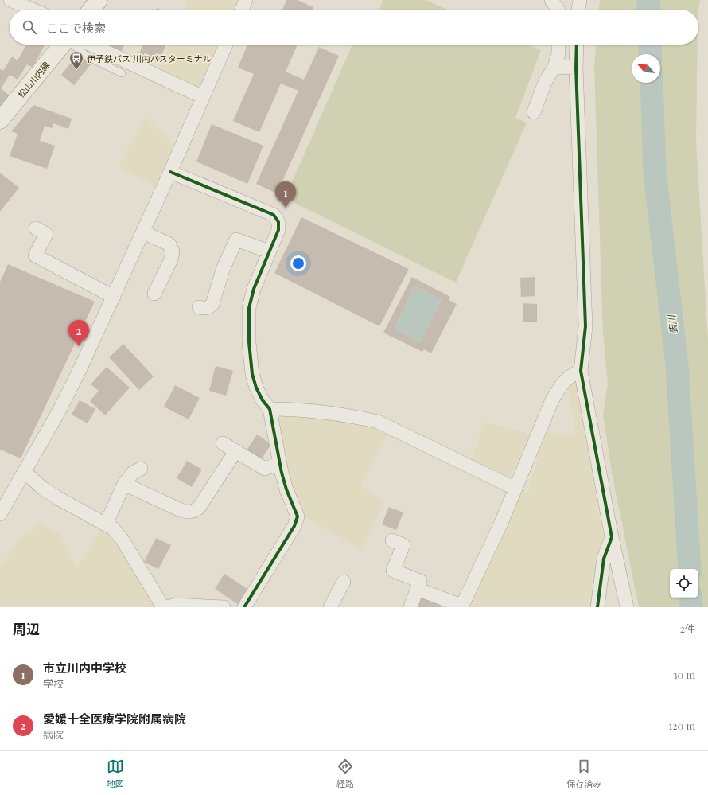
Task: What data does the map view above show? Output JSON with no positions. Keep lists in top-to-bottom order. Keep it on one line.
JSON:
{"streets":{"main road":["松山川内線"]},"water":["表川"],"places":{"bus stop":["伊予鉄バス 川内バスターミナル"]},"north":"top left","page":{"search":"ここで検索","pins":["1","2"],"heading":["周辺","2件"],"list":[{"mark":"1","name":"市立川内中学校","note":"学校","value":"30 m"},{"mark":"2","name":"愛媛十全医療学院附属病院","note":"病院","value":"120 m"}],"nav":["地図","経路","保存済み"]}}
